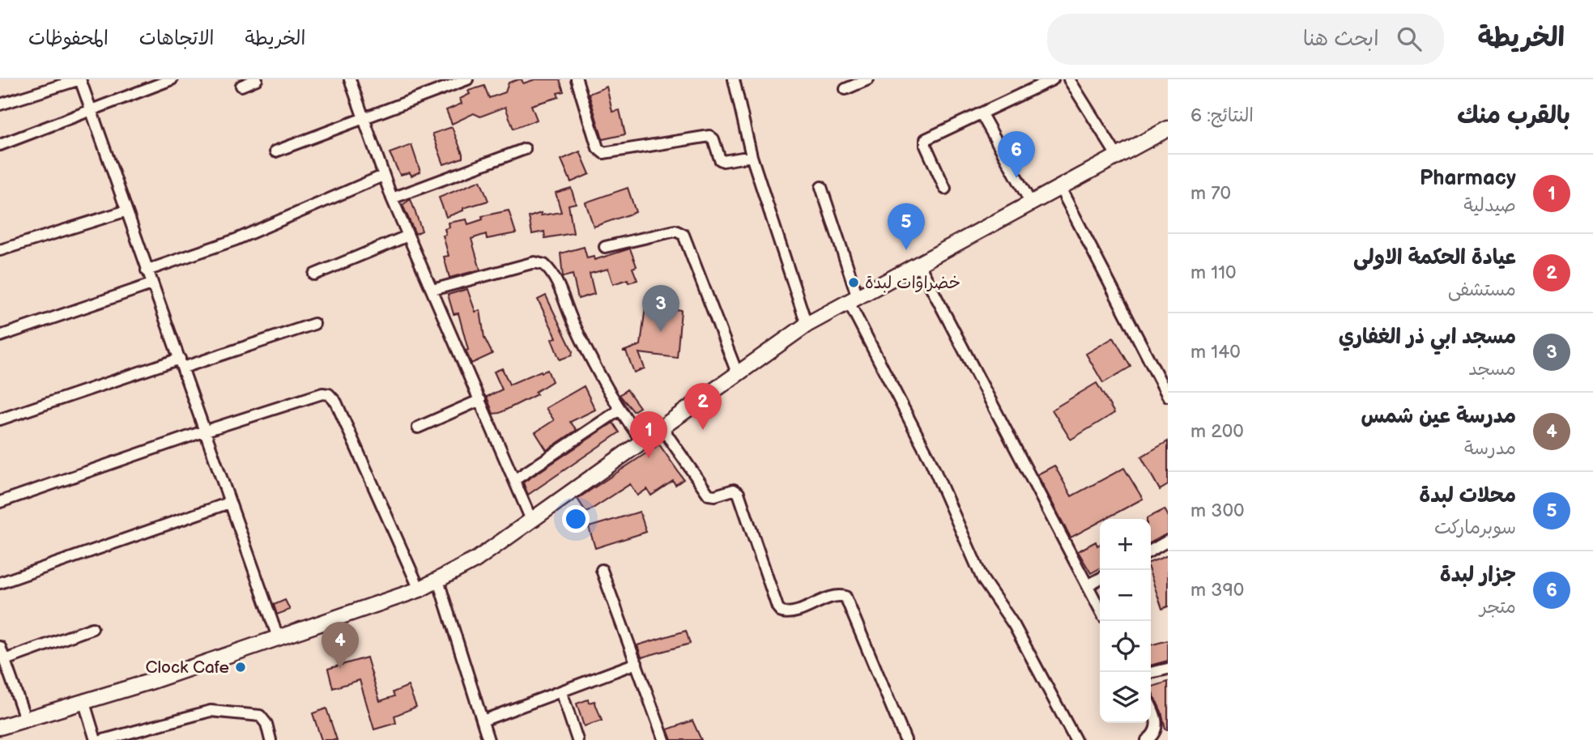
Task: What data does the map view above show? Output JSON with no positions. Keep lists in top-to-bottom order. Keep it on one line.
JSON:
{"places":["خضراوات لبدة","Clock Cafe"],"page":{"header":"الخريطة","search":"ابحث هنا","nav":["الخريطة","الاتجاهات","المحفوظات"],"heading":["بالقرب منك","النتائج: 6"],"pins":["6","5","3","2","1","4"],"list":[{"mark":"1","name":"Pharmacy","note":"صيدلية","value":"70 m"},{"mark":"2","name":"عيادة الحكمة الاولى","note":"مستشفى","value":"110 m"},{"mark":"3","name":"مسجد ابي ذر الغفاري","note":"مسجد","value":"140 m"},{"mark":"4","name":"مدرسة عين شمس","note":"مدرسة","value":"200 m"},{"mark":"5","name":"محلات لبدة","note":"سوبرماركت","value":"300 m"},{"mark":"6","name":"جزار لبدة","note":"متجر","value":"390 m"}],"map_buttons":["+","−"]}}
